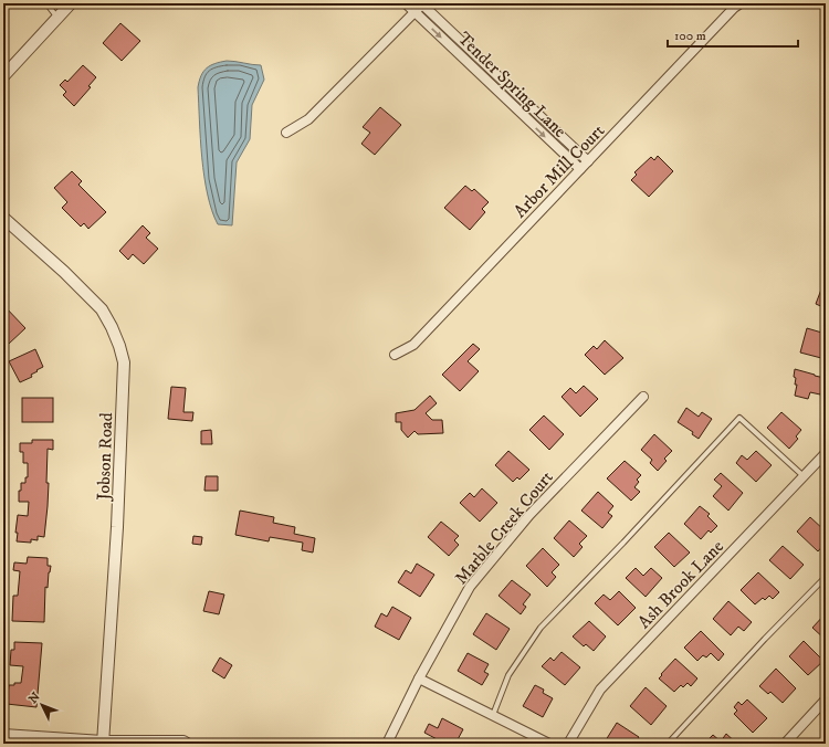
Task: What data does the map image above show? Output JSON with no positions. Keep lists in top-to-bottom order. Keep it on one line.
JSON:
{"streets":{"street":["Tender Spring Lane","Arbor Mill Court","Jobson Road","Marble Creek Court","Ash Brook Lane"]},"crossings":[["Tender Spring Lane","Arbor Mill Court"]],"scale_bar":"100 m","north":"top left"}
